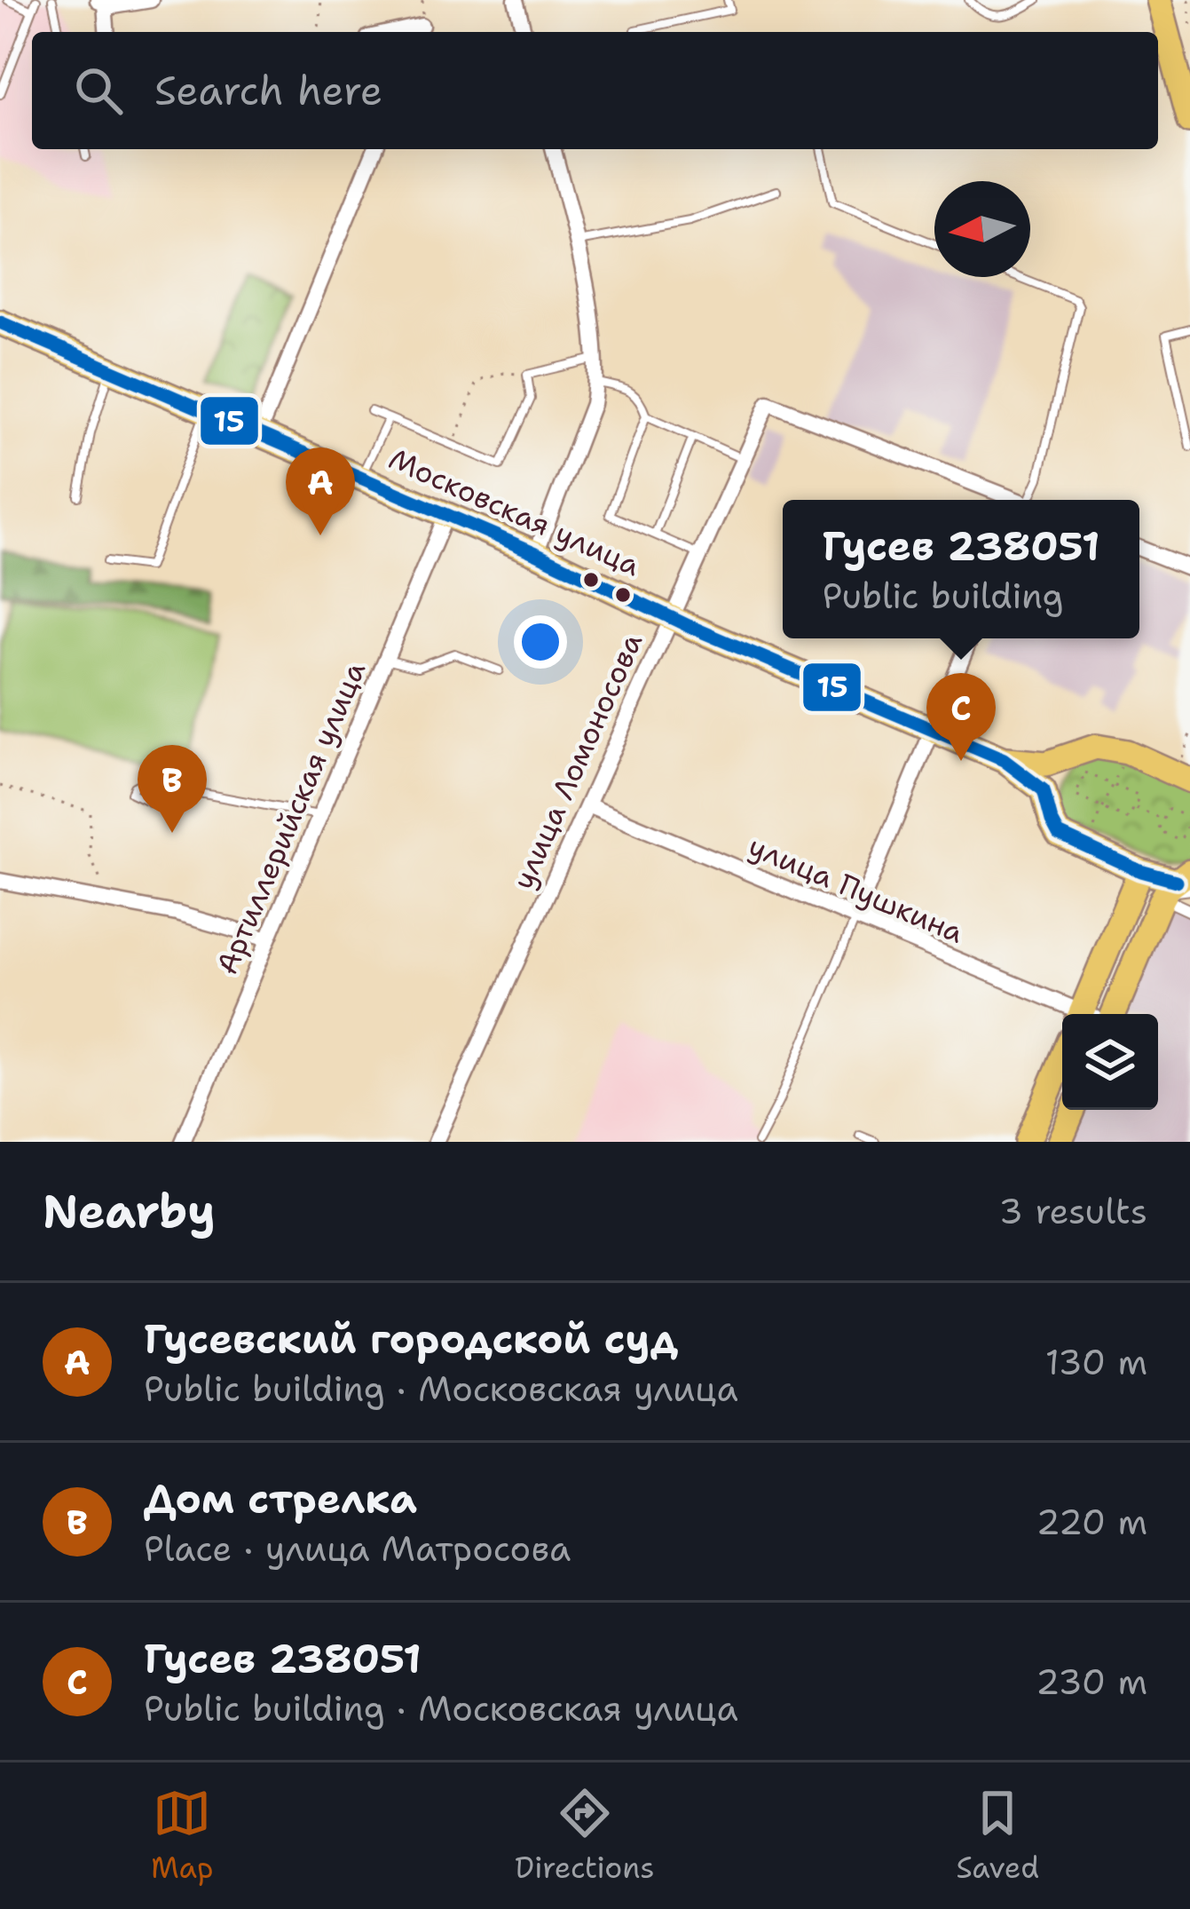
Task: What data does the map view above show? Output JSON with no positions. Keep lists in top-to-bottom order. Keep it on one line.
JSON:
{"streets":{"main road":["Московская улица"],"street":["улица Ломоносова","Артиллерийская улица","улица Пушкина"]},"crossings":[["Московская улица","улица Ломоносова"],["Московская улица","Артиллерийская улица"],["улица Ломоносова","улица Пушкина"]],"lines":["transit line 15"],"north":"left","page":{"search":"Search here","pins":["A","C","B"],"popup":["Гусев 238051","Public building"],"heading":["Nearby","3 results"],"list":[{"mark":"A","name":"Гусевский городской суд","note":"Public building · Московская улица","value":"130 m"},{"mark":"B","name":"Дом стрелка","note":"Place · улица Матросова","value":"220 m"},{"mark":"C","name":"Гусев 238051","note":"Public building · Московская улица","value":"230 m"}],"nav":["Map","Directions","Saved"]}}
